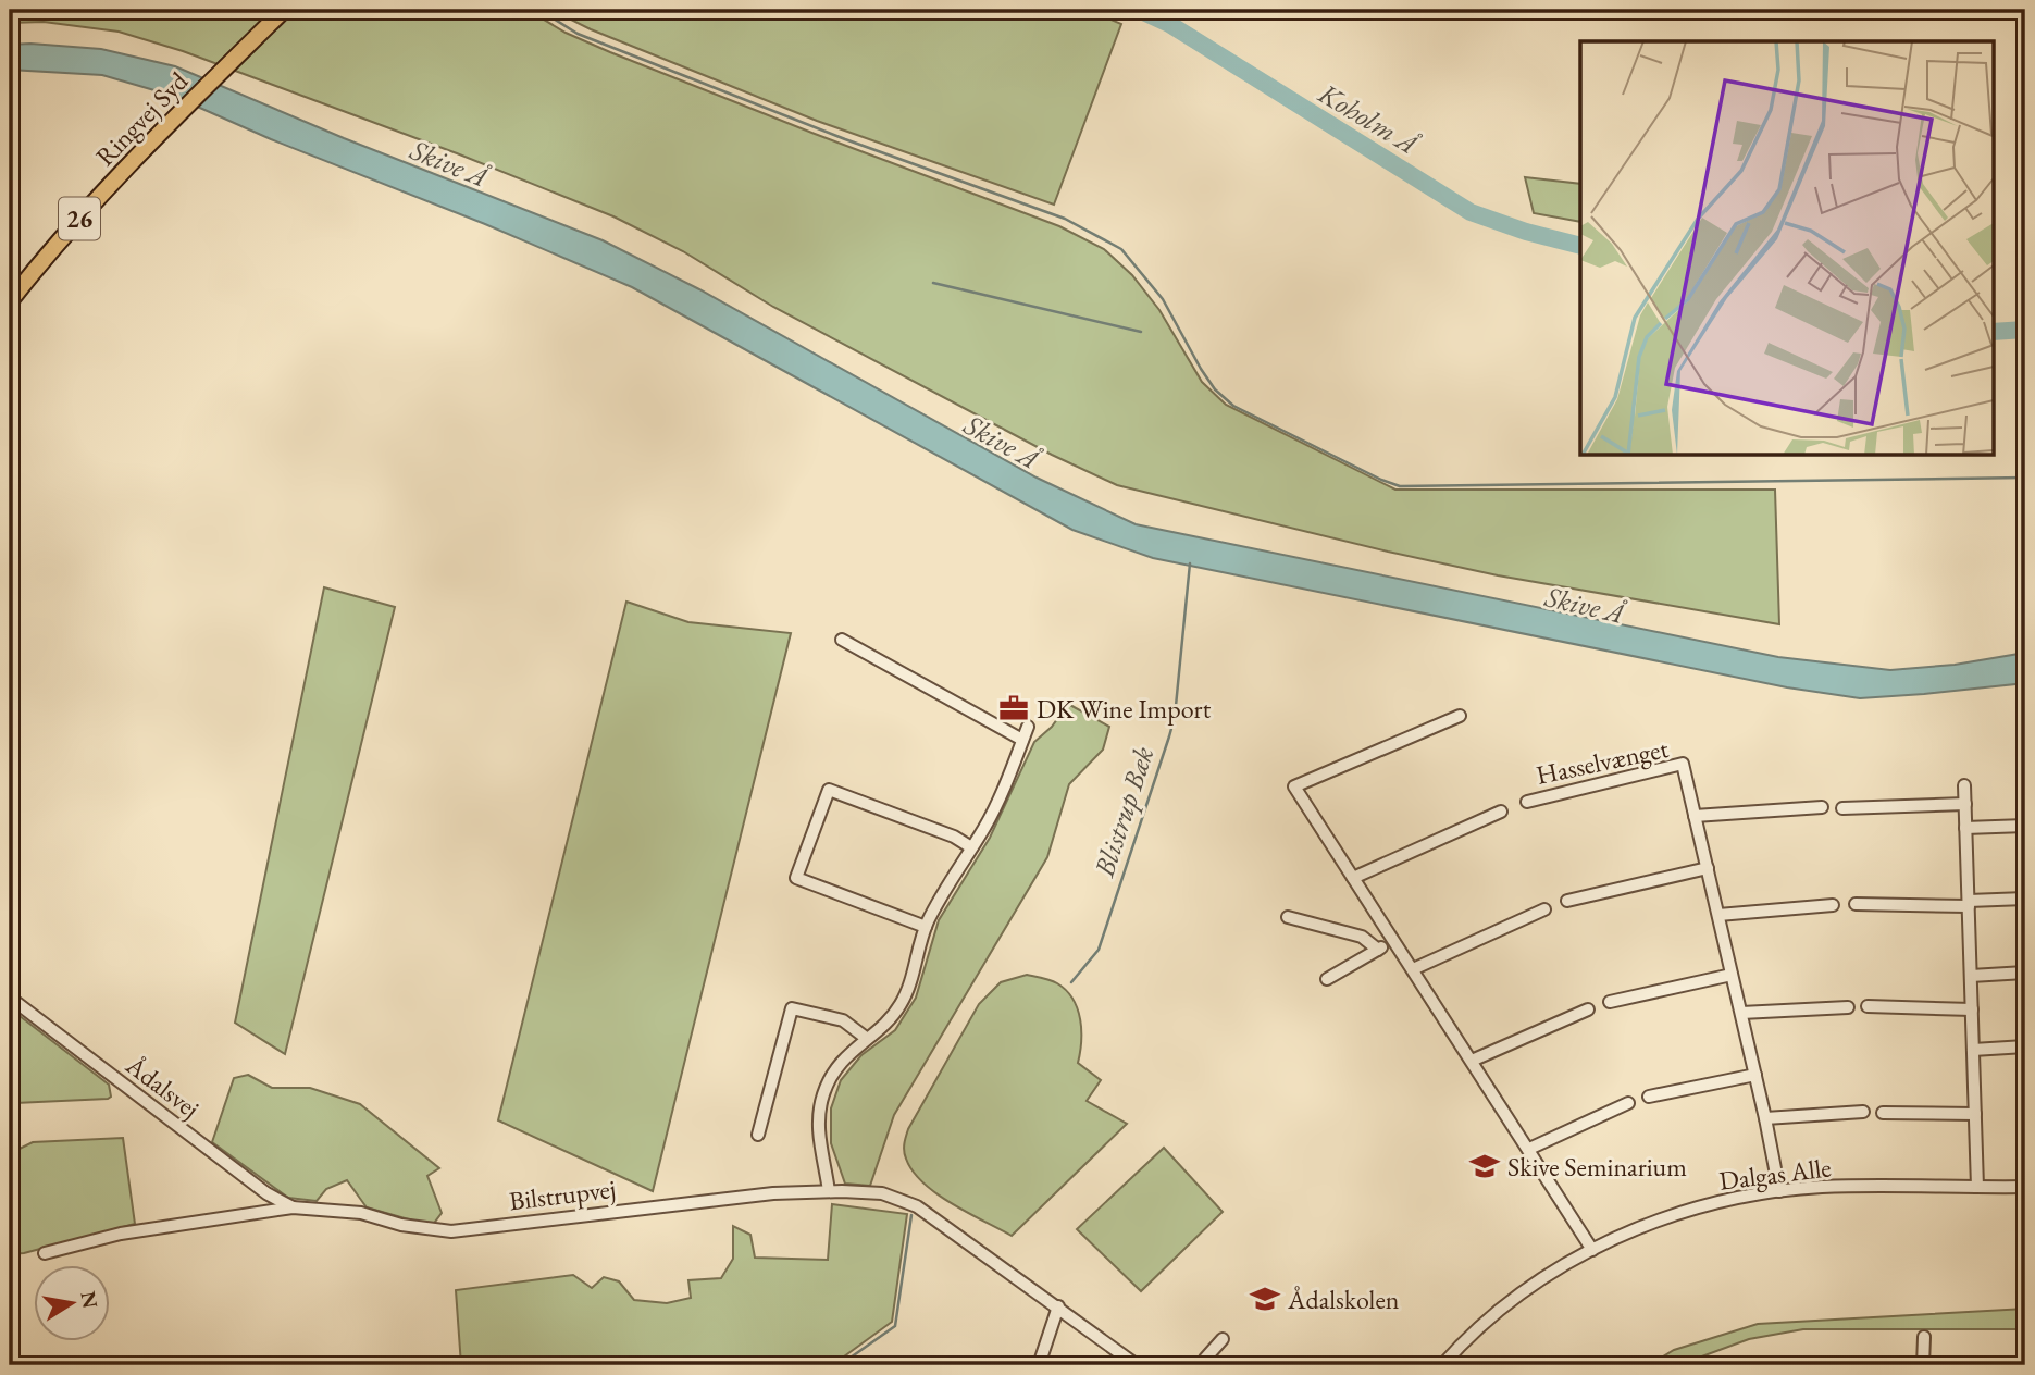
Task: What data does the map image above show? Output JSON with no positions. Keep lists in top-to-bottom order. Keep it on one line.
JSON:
{"streets":{"main road":["Ringvej Syd","26"],"street":["Hasselvænget","Ådalsvej","Dalgas Alle","Bilstrupvej"]},"crossings":[["Hasselvænget","Dalgas Alle"],["Ådalsvej","Bilstrupvej"]],"water":["Koholm Å","Skive Å","Blistrup Bæk"],"places":{"office":["DK Wine Import"],"school or university":["Skive Seminarium","Ådalskolen"]},"north":"right"}
